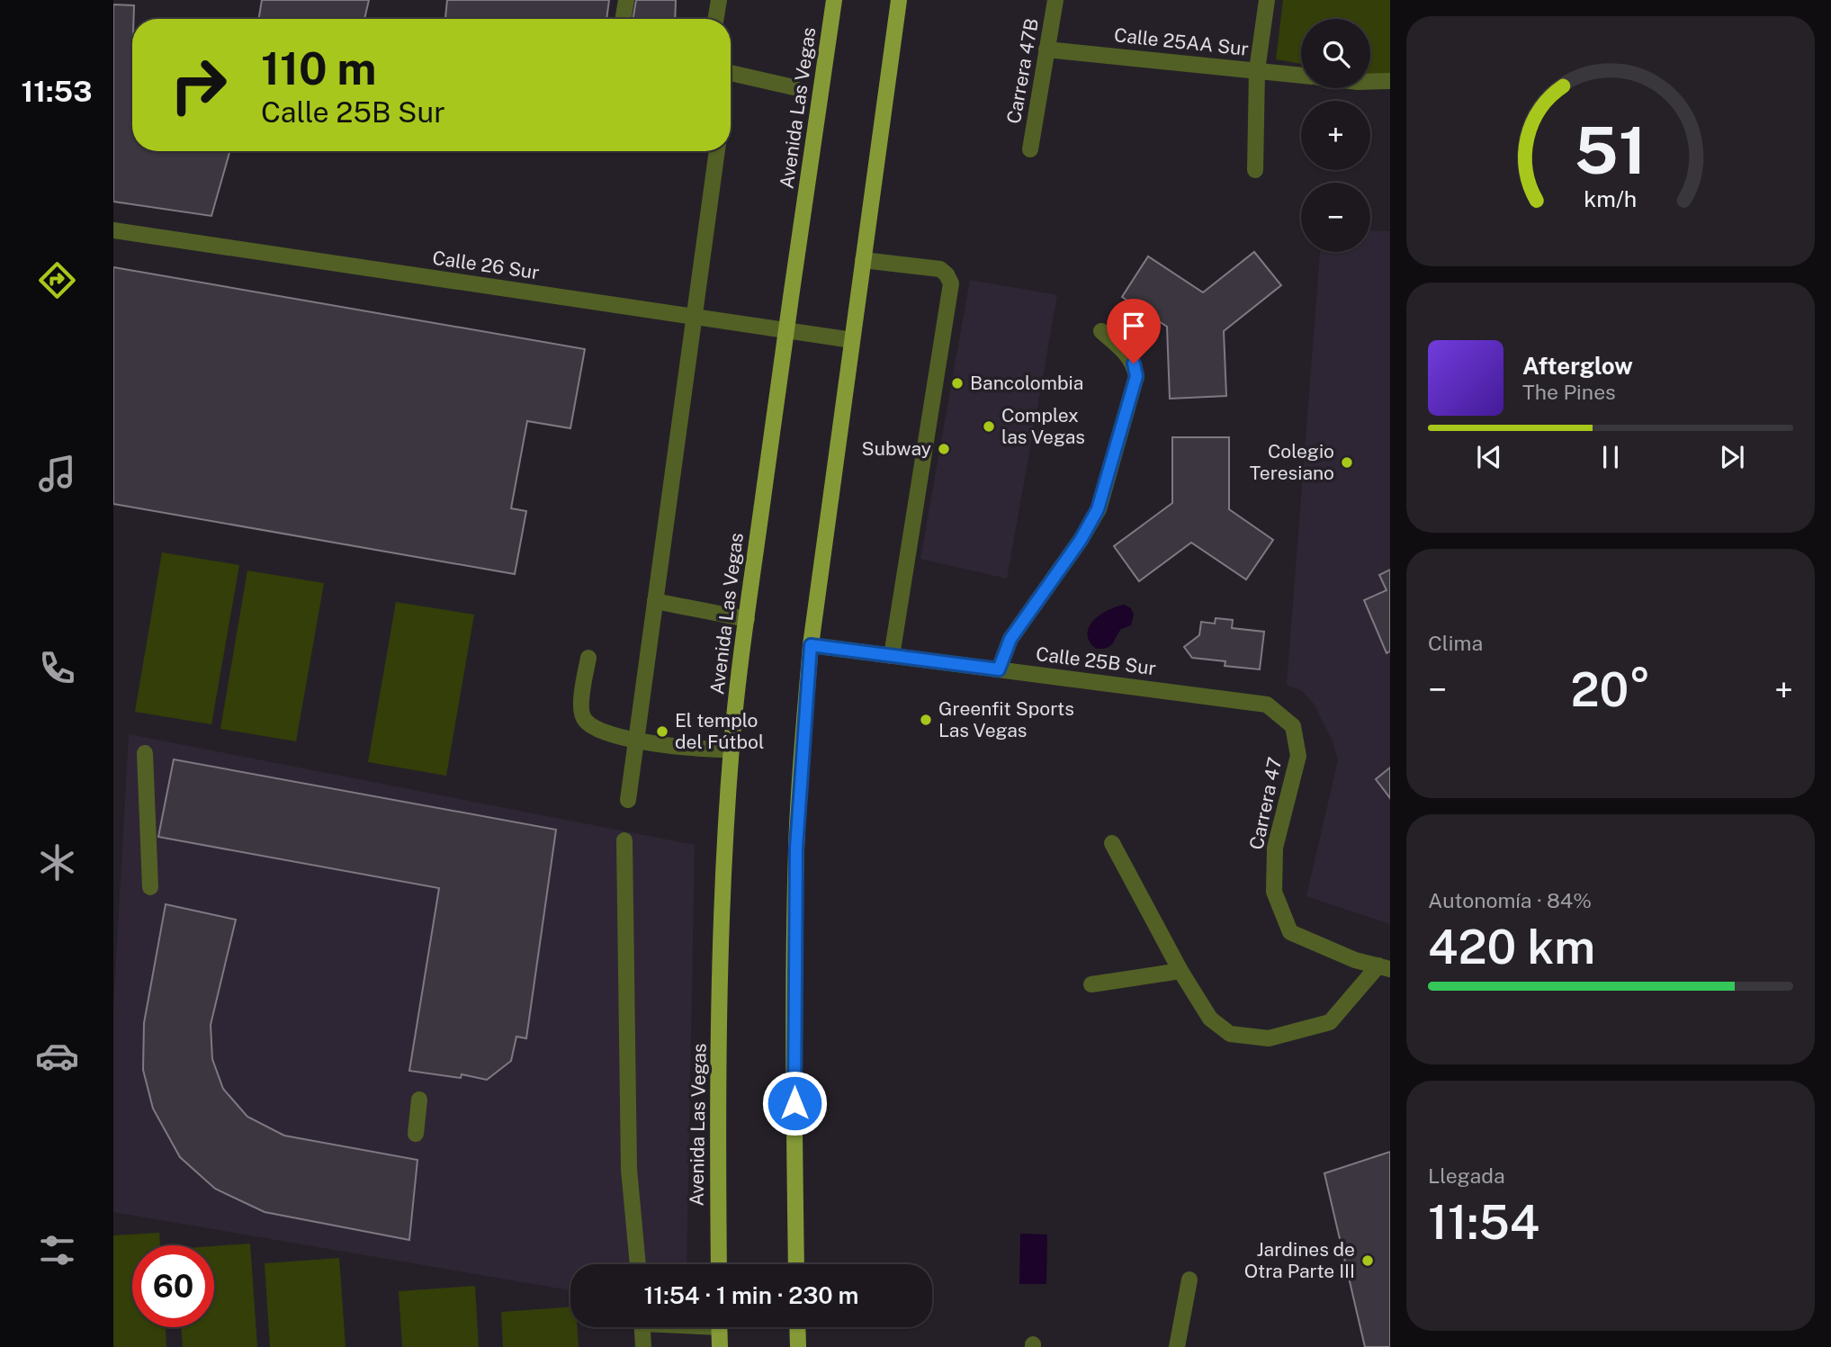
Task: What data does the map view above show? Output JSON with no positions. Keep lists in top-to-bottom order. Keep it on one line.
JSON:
{"streets":{"main road":["Avenida Las Vegas"],"street":["Calle 25AA Sur","Carrera 47B","Calle 26 Sur","Calle 25B Sur","Carrera 47"]},"crossings":[["Calle 25AA Sur","Carrera 47B"],["Avenida Las Vegas","Calle 26 Sur"],["Calle 25B Sur","Carrera 47"]],"places":["Bancolombia","Complex las Vegas","Subway","Colegio Teresiano","Greenfit Sports Las Vegas","El templo del Fútbol","Jardines de Otra Parte III"],"page":{"tabs":"11:53","map_buttons":["+","−"],"turn":["110 m","Calle 25B Sur"],"song":["Afterglow","The Pines"],"tile":["Clima",["Autonomía · 84%","420 km"],["Llegada","11:54"]],"heat":["−","20°","+"],"limit":"60","trip":"11:54 · 1 min · 230 m","gauge":["51","km/h"]}}
